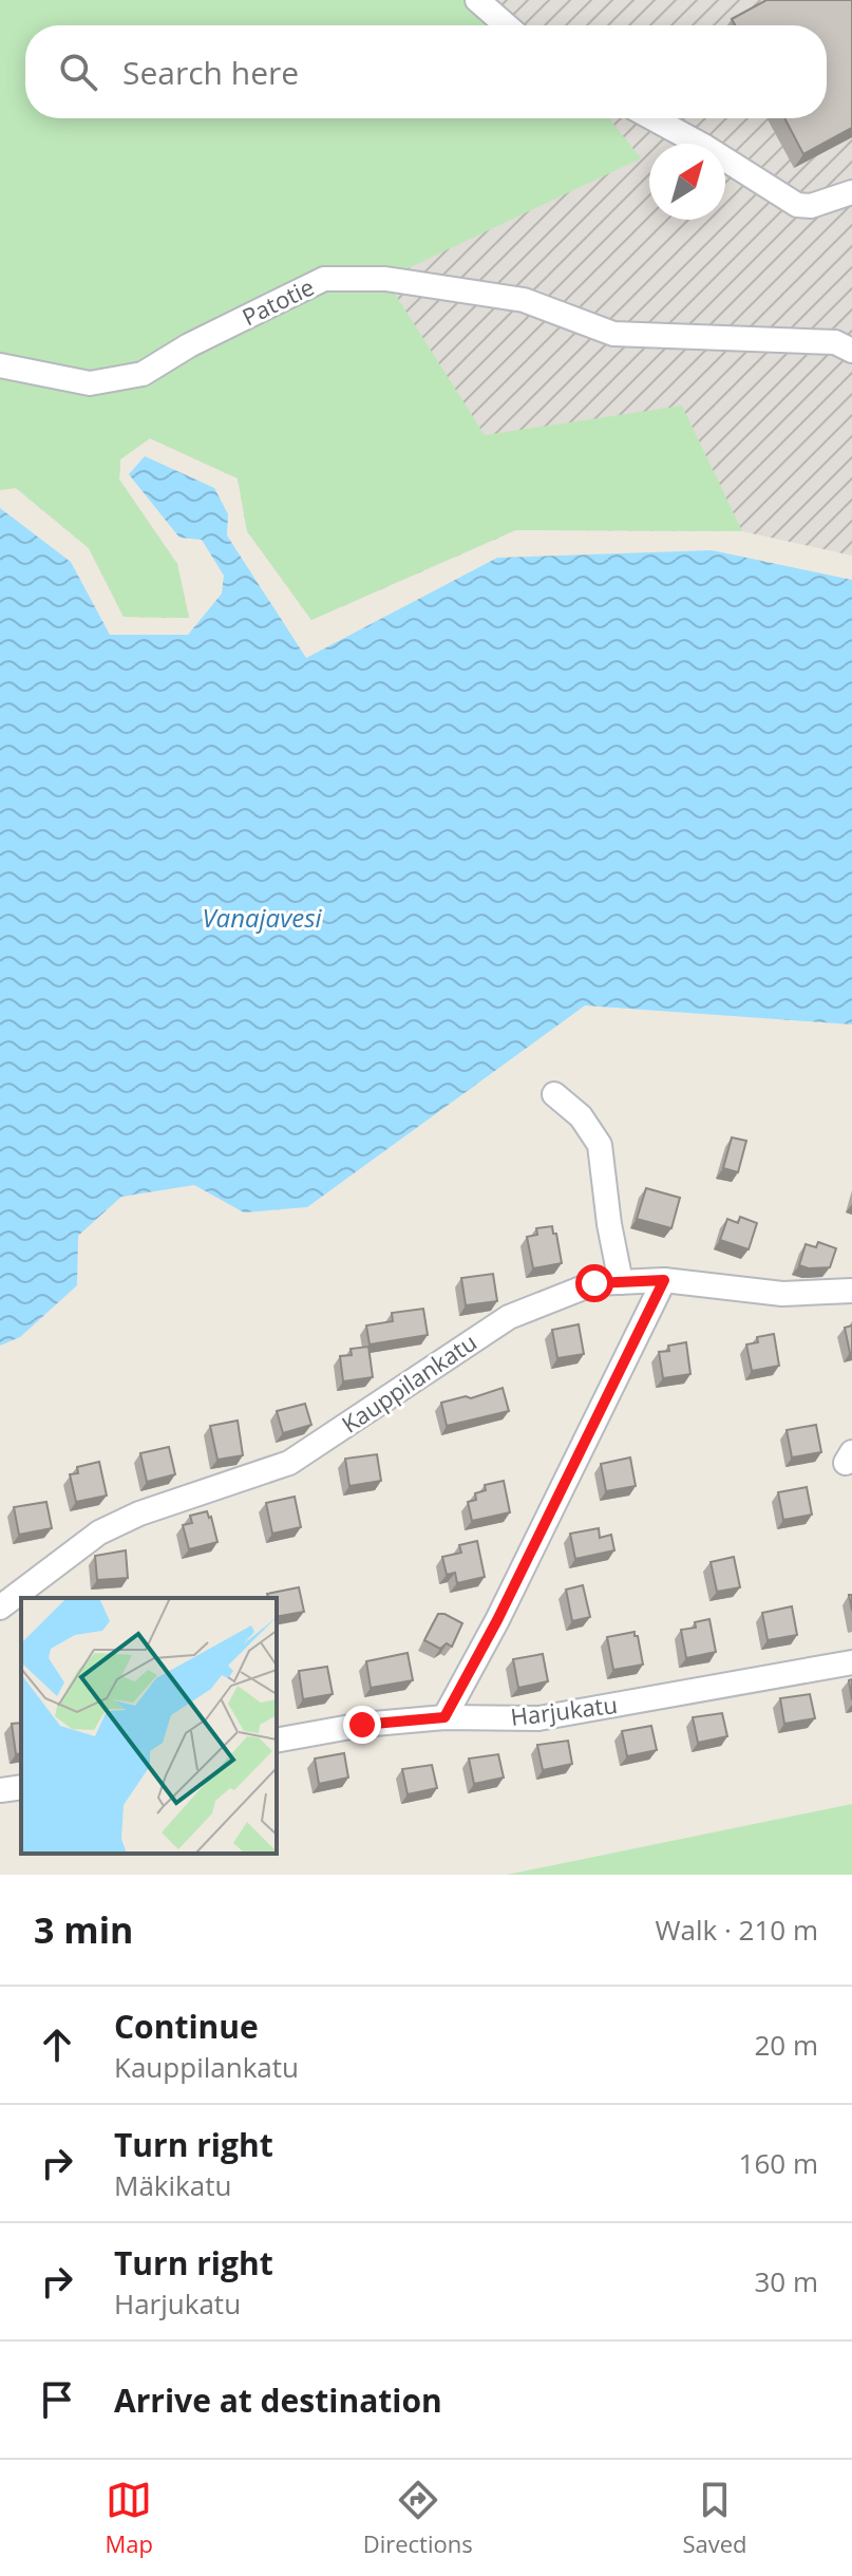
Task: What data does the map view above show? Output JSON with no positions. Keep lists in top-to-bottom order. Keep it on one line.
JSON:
{"streets":{"street":["Patotie","Kauppilankatu","Harjukatu"]},"water":["Vanajavesi"],"north":"top right","page":{"search":"Search here","heading":["3 min","Walk · 210 m"],"list":[["Continue","Kauppilankatu","20 m"],["Turn right","Mäkikatu","160 m"],["Turn right","Harjukatu","30 m"],"Arrive at destination"],"nav":["Map","Directions","Saved"]}}
